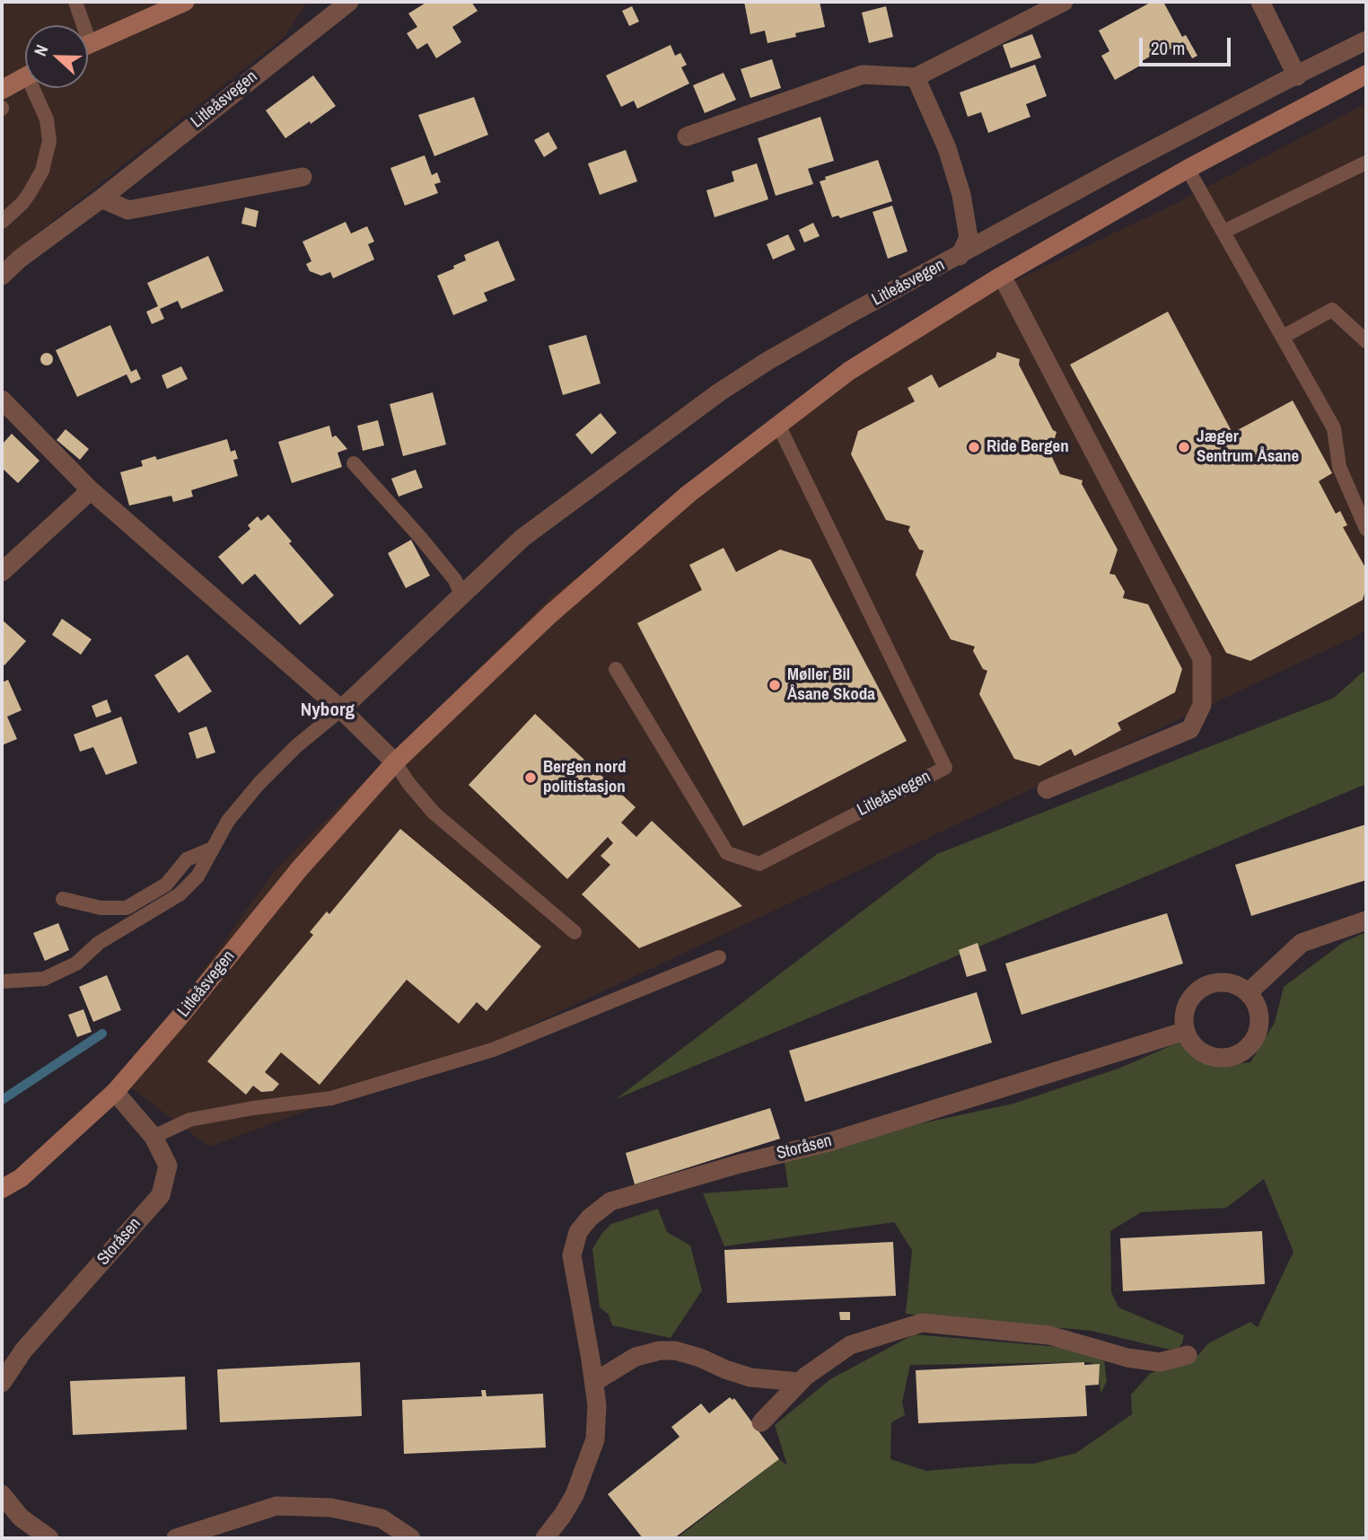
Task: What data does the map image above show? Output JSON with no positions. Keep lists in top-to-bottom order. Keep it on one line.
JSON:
{"streets":{"street":["Litleåsvegen","Storåsen"]},"crossings":[["Litleåsvegen","Storåsen"]],"districts":["Nyborg"],"places":["Ride Bergen","Jæger Sentrum Åsane","Møller Bil Åsane Skoda","Bergen nord politistasjon"],"scale_bar":"20 m","north":"left"}
